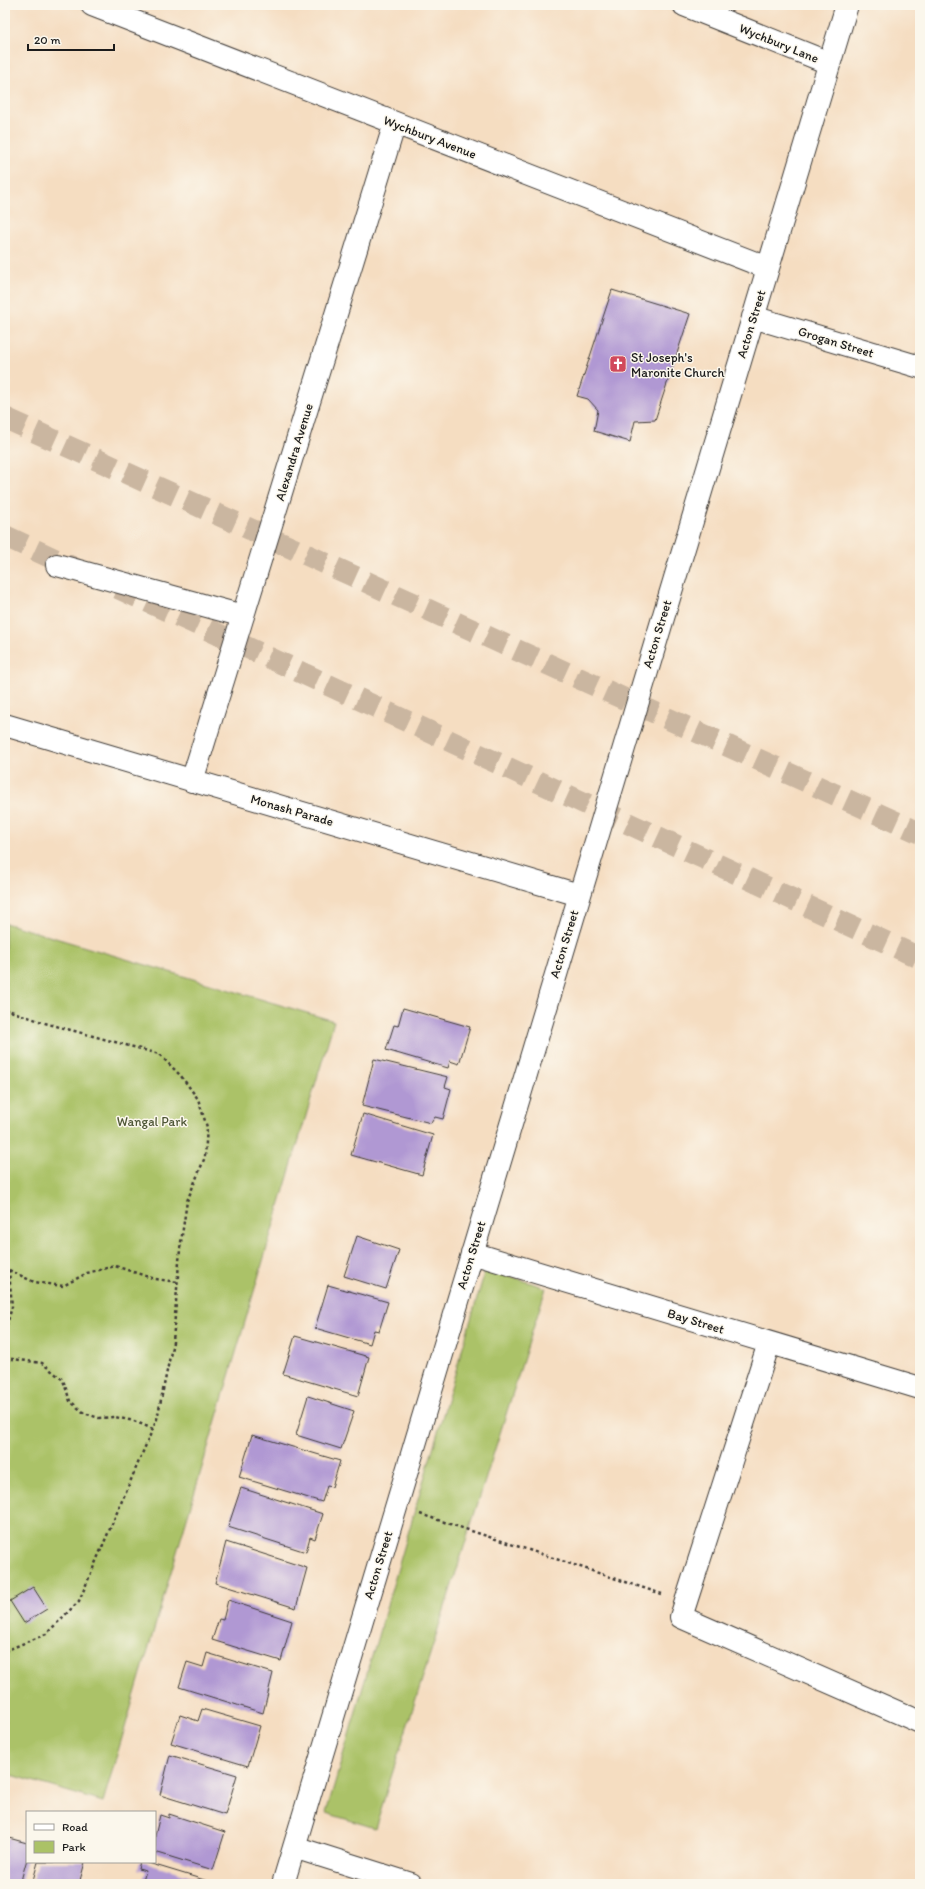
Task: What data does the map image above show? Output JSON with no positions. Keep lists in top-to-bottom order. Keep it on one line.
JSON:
{"streets":{"street":["Wychbury Lane","Wychbury Avenue","Acton Street","Grogan Street","Alexandra Avenue","Monash Parade","Bay Street"]},"crossings":[["Wychbury Lane","Acton Street"],["Wychbury Avenue","Acton Street"],["Wychbury Avenue","Alexandra Avenue"],["Acton Street","Grogan Street"],["Acton Street","Monash Parade"],["Acton Street","Bay Street"],["Alexandra Avenue","Monash Parade"]],"parks":["Wangal Park"],"places":{"church":["St Joseph's Maronite Church"]},"legend":["Road","Park"],"scale_bar":"20 m"}
